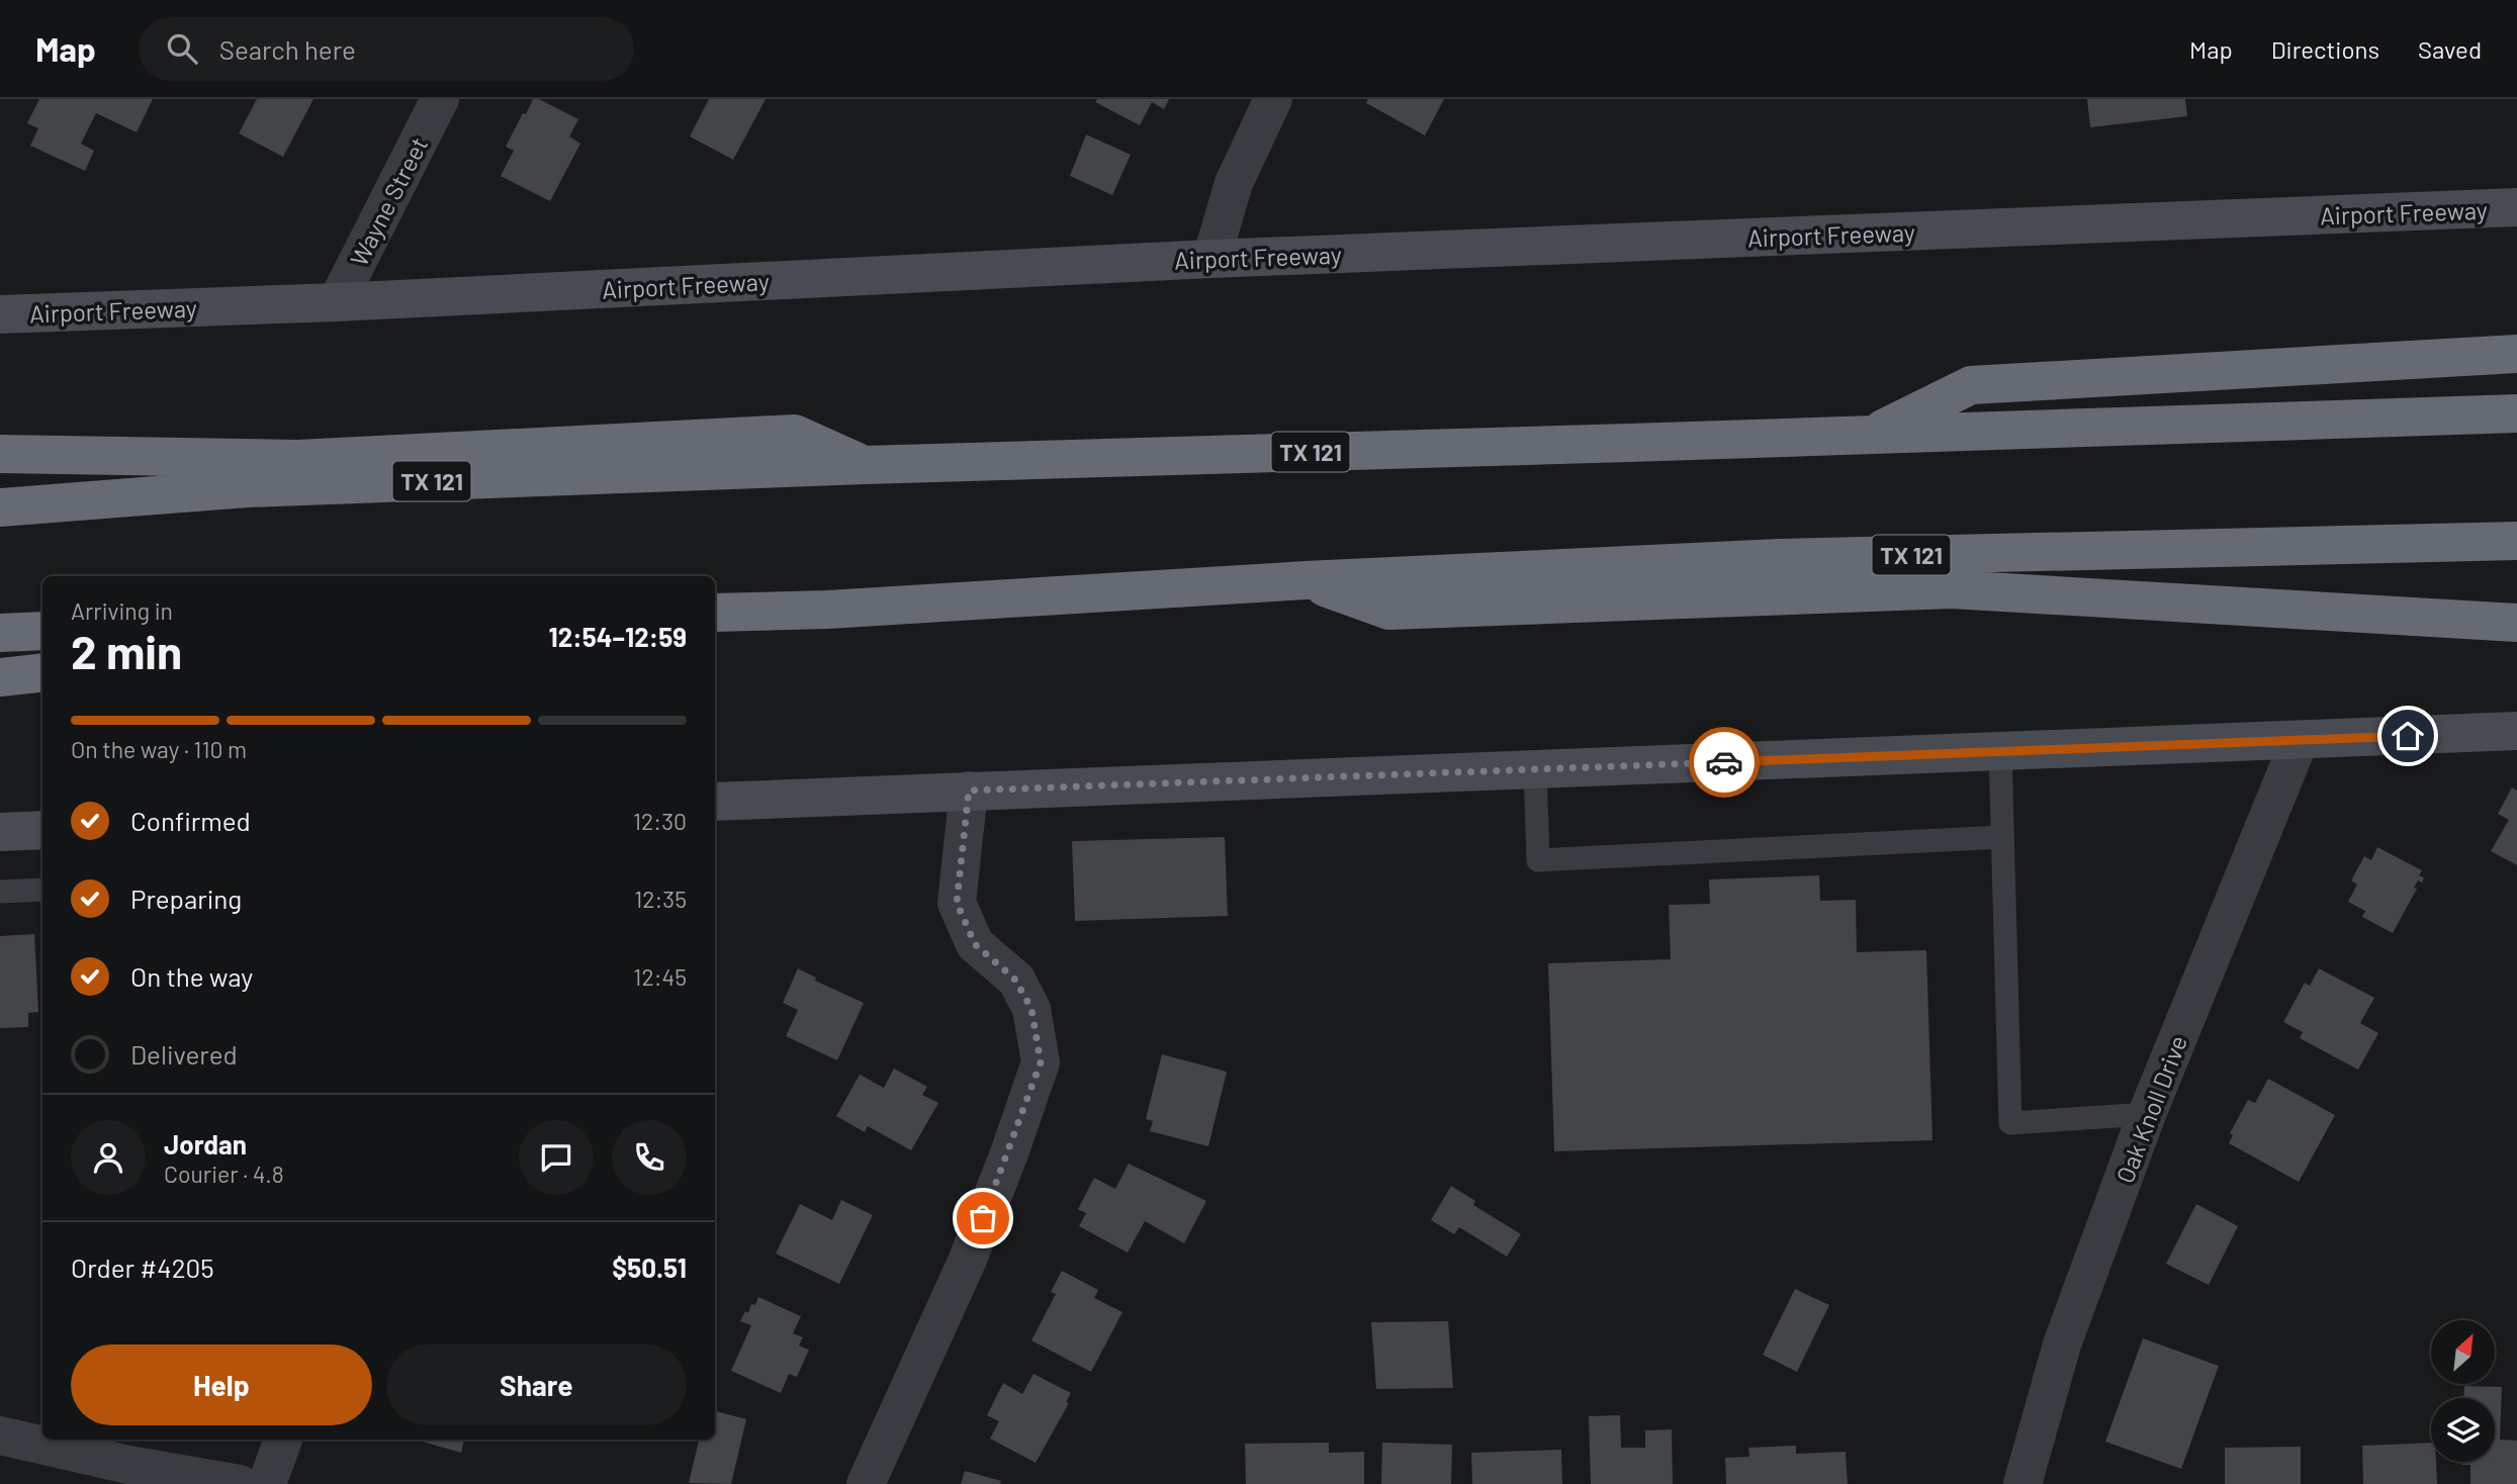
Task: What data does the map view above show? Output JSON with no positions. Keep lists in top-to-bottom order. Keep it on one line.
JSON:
{"streets":{"highway":["TX 121"],"main road":["Airport Freeway"],"street":["Wayne Street","Oak Knoll Drive"]},"crossings":[["Wayne Street","Airport Freeway"]],"north":"top right","page":{"header":"Map","search":"Search here","nav":["Map","Directions","Saved"],"heading":["2 min","Arriving in","12:54–12:59"],"panel":["Jordan","Courier · 4.8","Order #4205","$50.51"],"bar":"On the way · 110 m","list":[["Confirmed","12:30"],["Preparing","12:35"],["On the way","12:45"],"Delivered"],"buttons":["Help","Share"]}}
